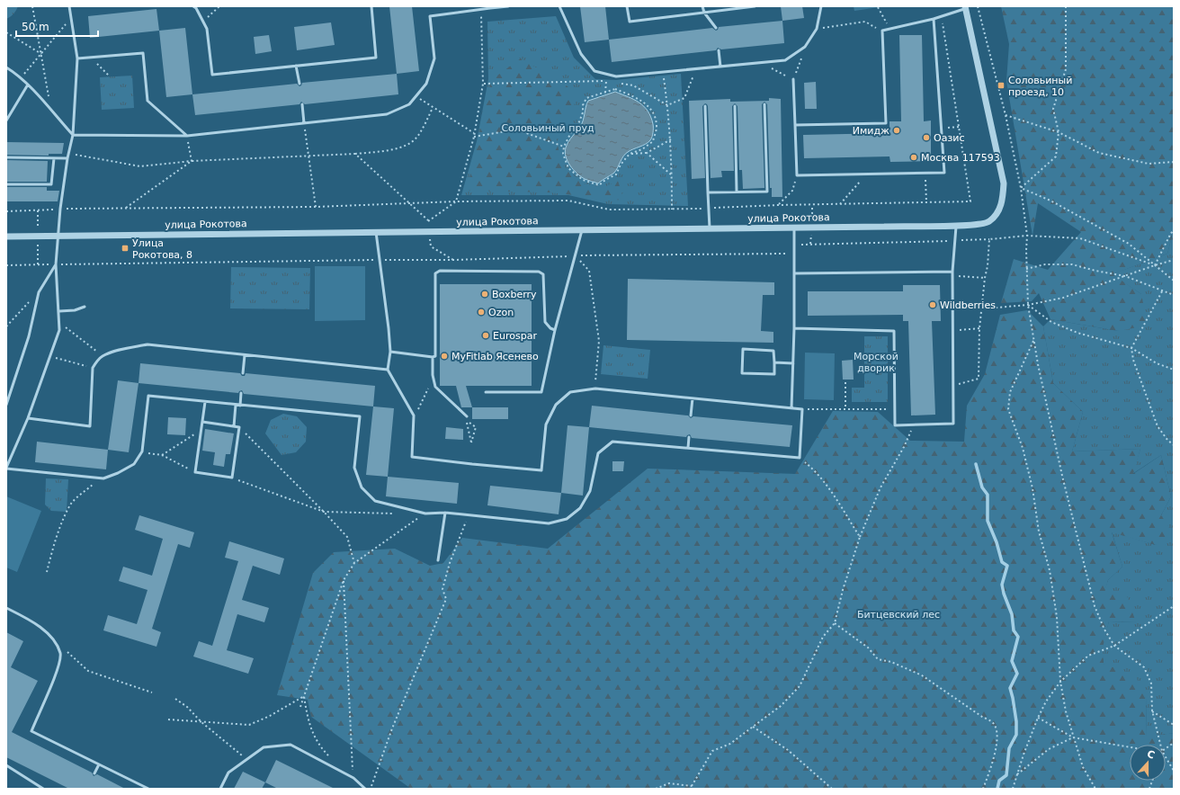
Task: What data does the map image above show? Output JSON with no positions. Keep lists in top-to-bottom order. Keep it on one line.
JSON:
{"streets":{"street":["улица Рокотова"]},"parks":["Соловьиный пруд","Морской дворик","Битцевский лес"],"places":{"transit":["Соловьиный проезд, 10","Улица Рокотова, 8"],"other":["Имидж","Оазис","Москва 117593","Boxberry","Wildberries","Ozon","Eurospar","MyFitlab Ясенево"]},"scale_bar":"50 m","north":"top"}
